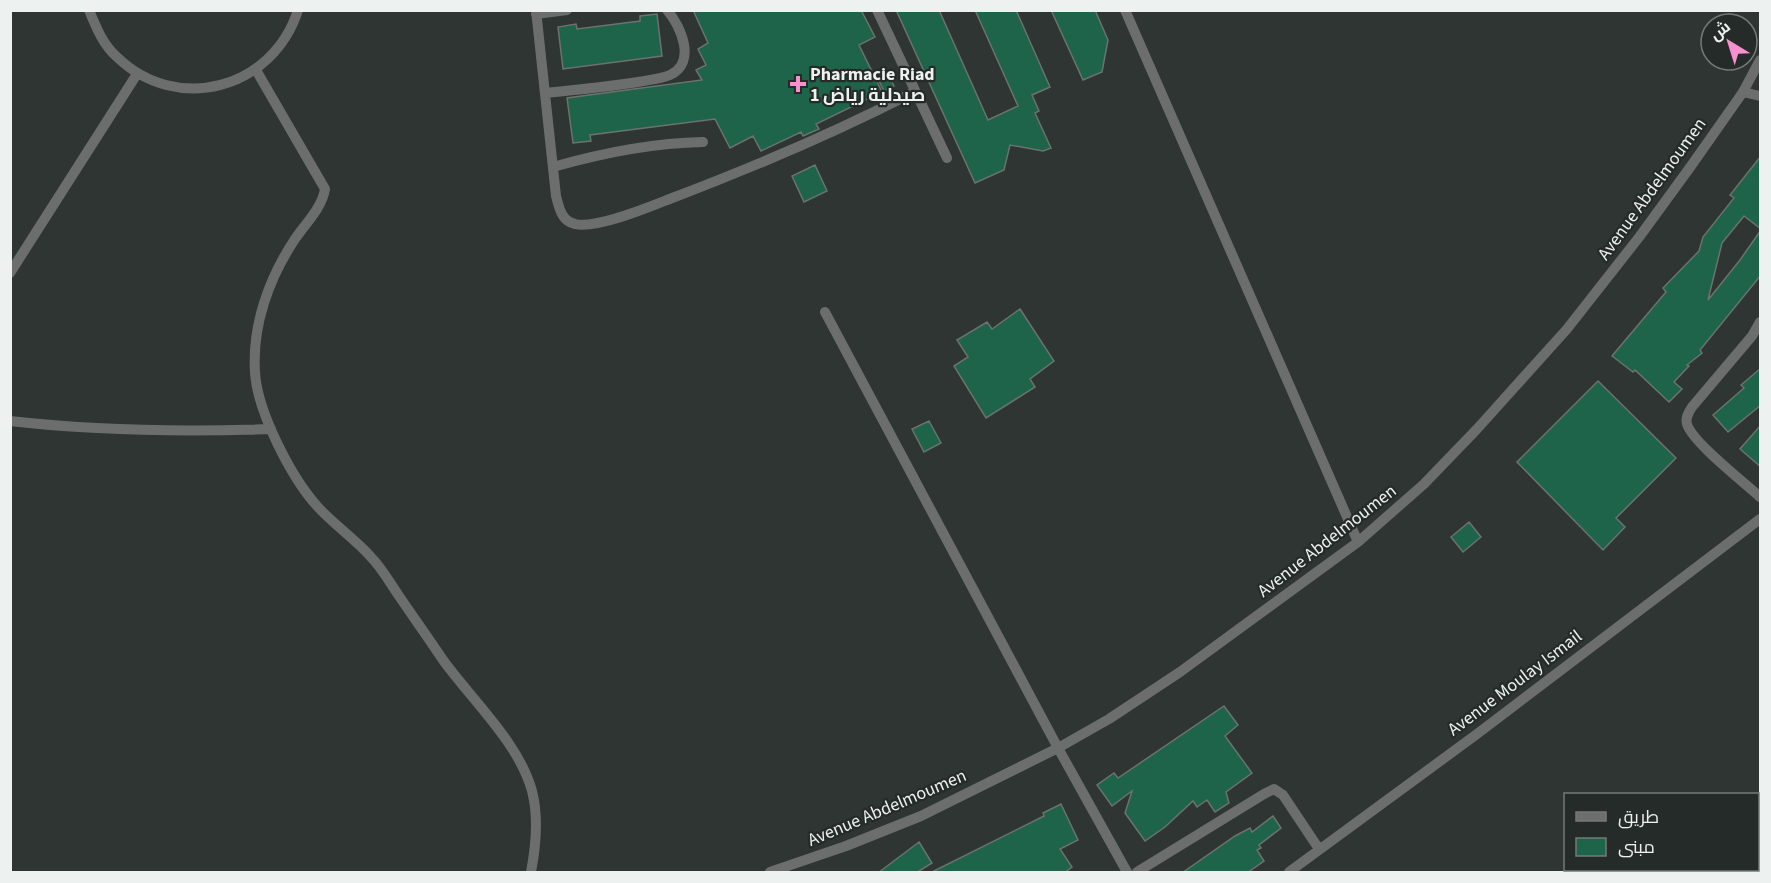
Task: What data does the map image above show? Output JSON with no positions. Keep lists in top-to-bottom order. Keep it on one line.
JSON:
{"streets":{"street":["Avenue Abdelmoumen","Avenue Moulay Ismail"]},"places":{"health":["Pharmacie Riad 1 صيدلية رياض"]},"legend":["طريق","مبنى"],"north":"top left"}
